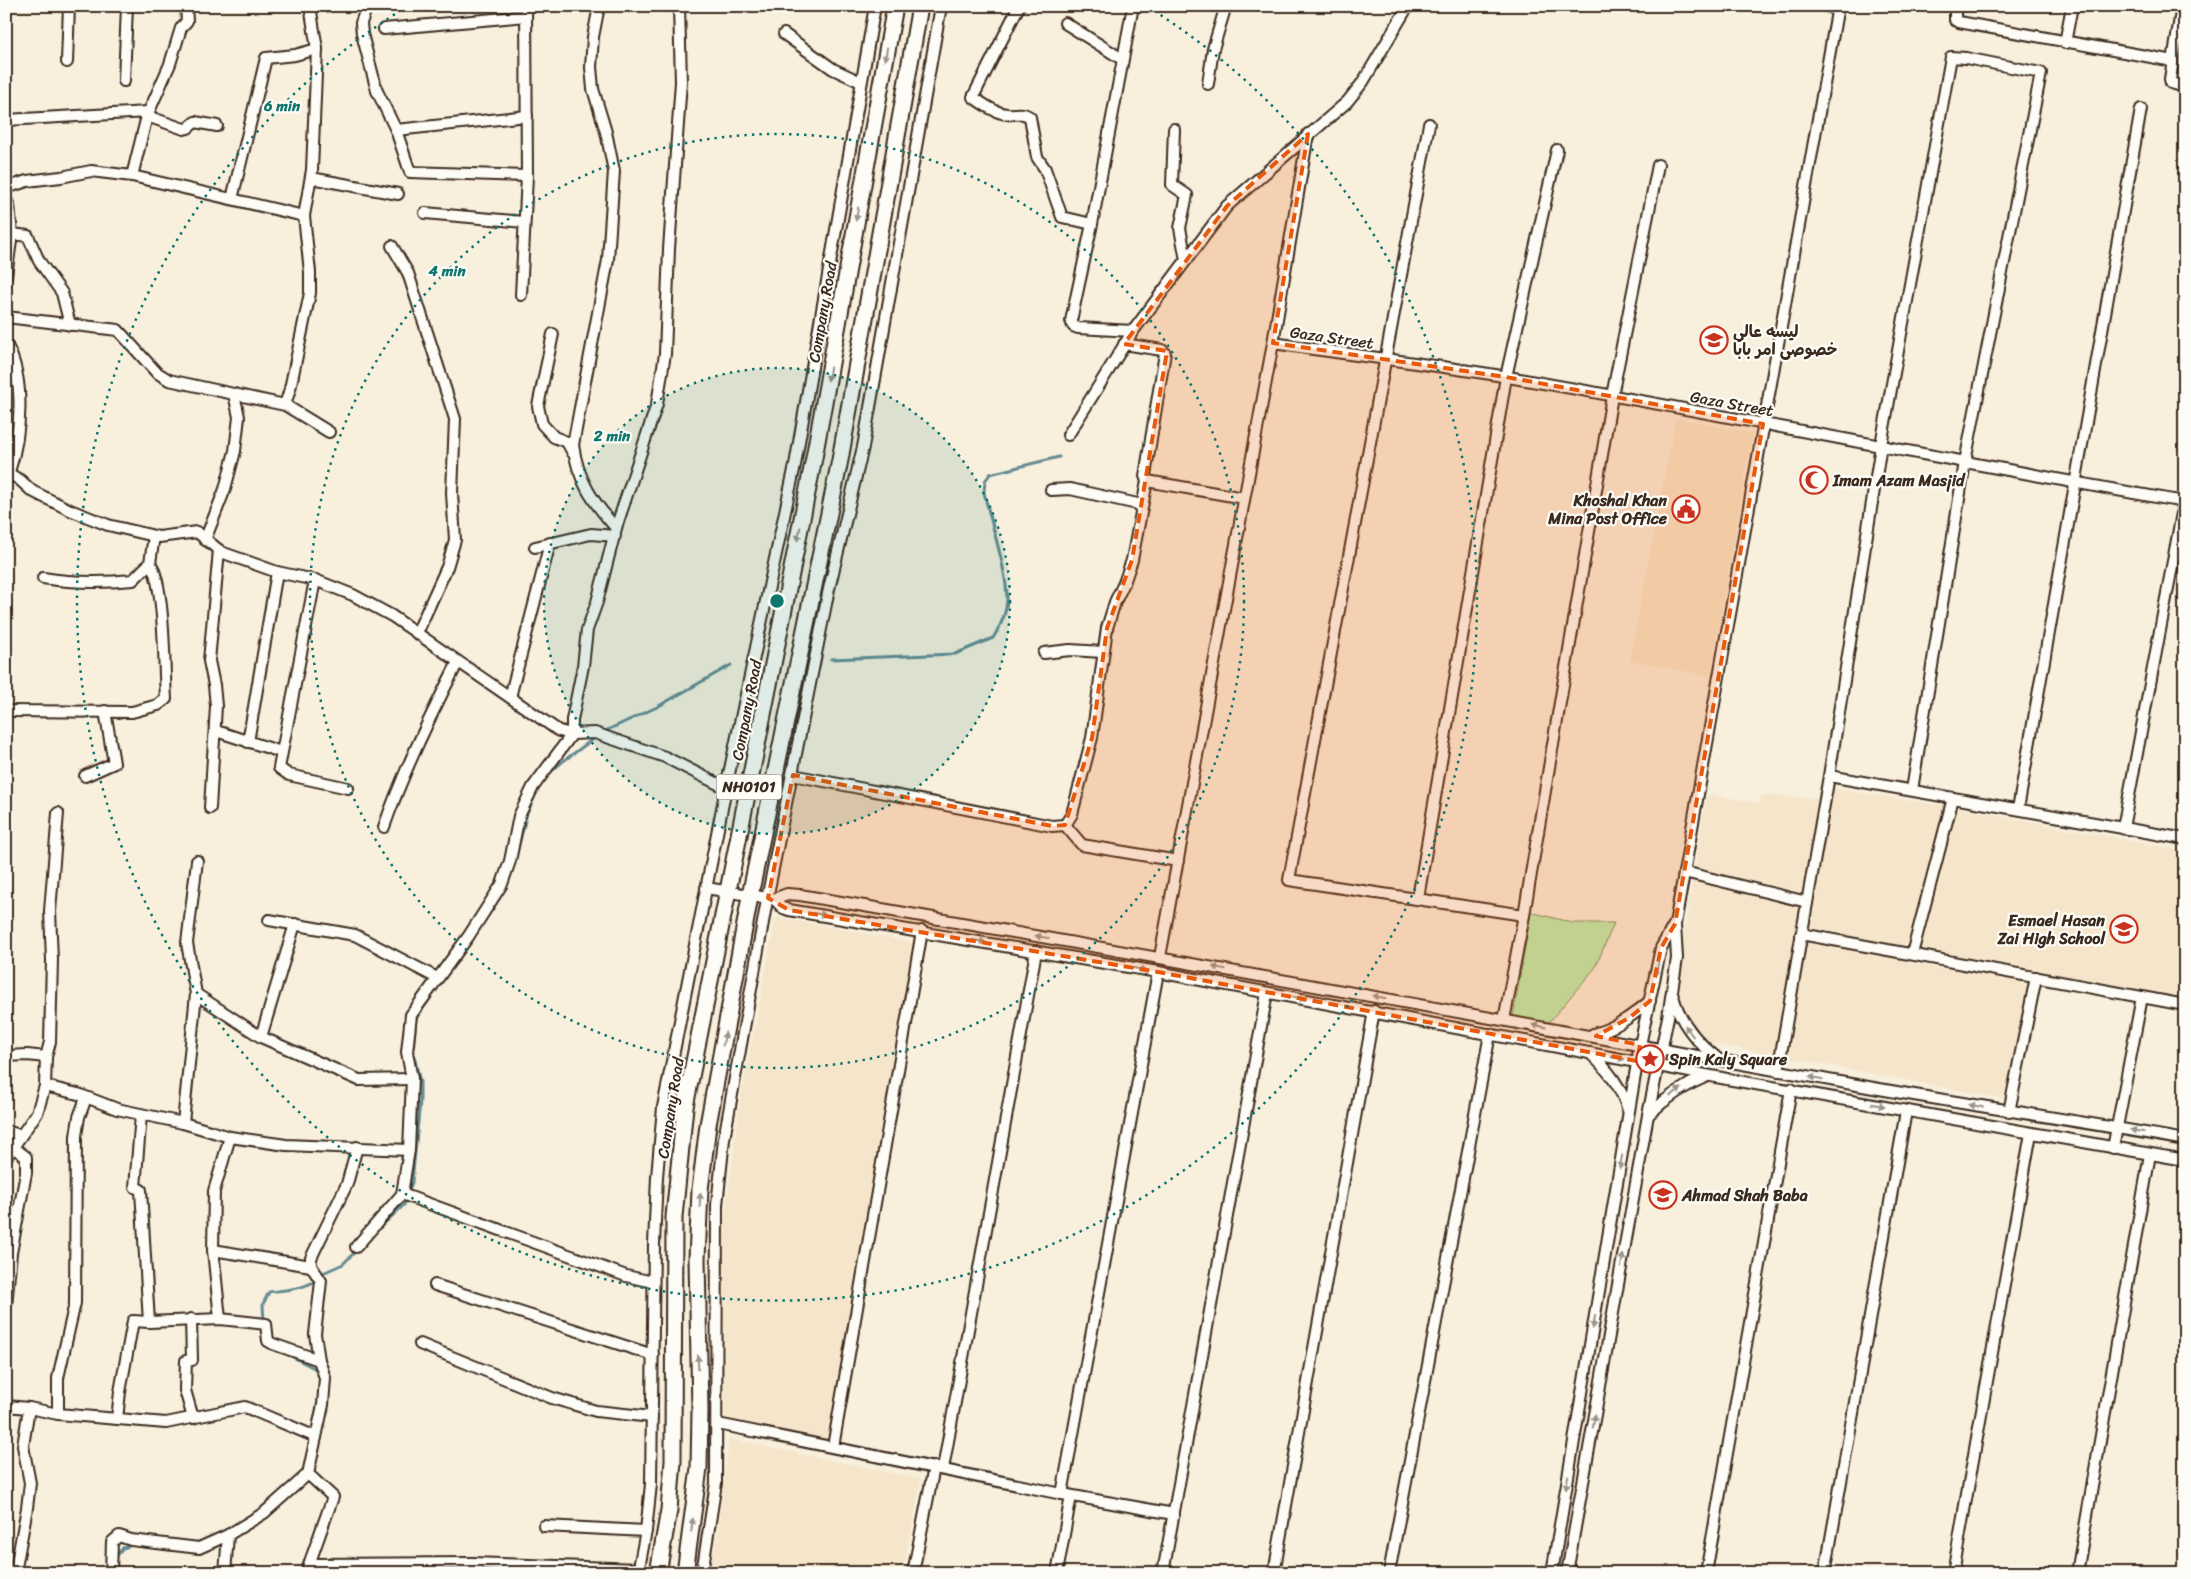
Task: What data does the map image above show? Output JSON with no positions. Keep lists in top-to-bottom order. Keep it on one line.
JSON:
{"streets":{"highway":["Company Road","NH0101"],"street":["Gaza Street"]},"places":{"school or university":["لیسه عالی خصوصی امر بابا","Esmael Hasan Zai High School","Ahmad Shah Baba"],"mosque":["Imam Azam Masjid"],"public building":["Khoshal Khan Mina Post Office"],"place":["Spin Kaly Square"]},"rings":["6 min","4 min","2 min"]}
